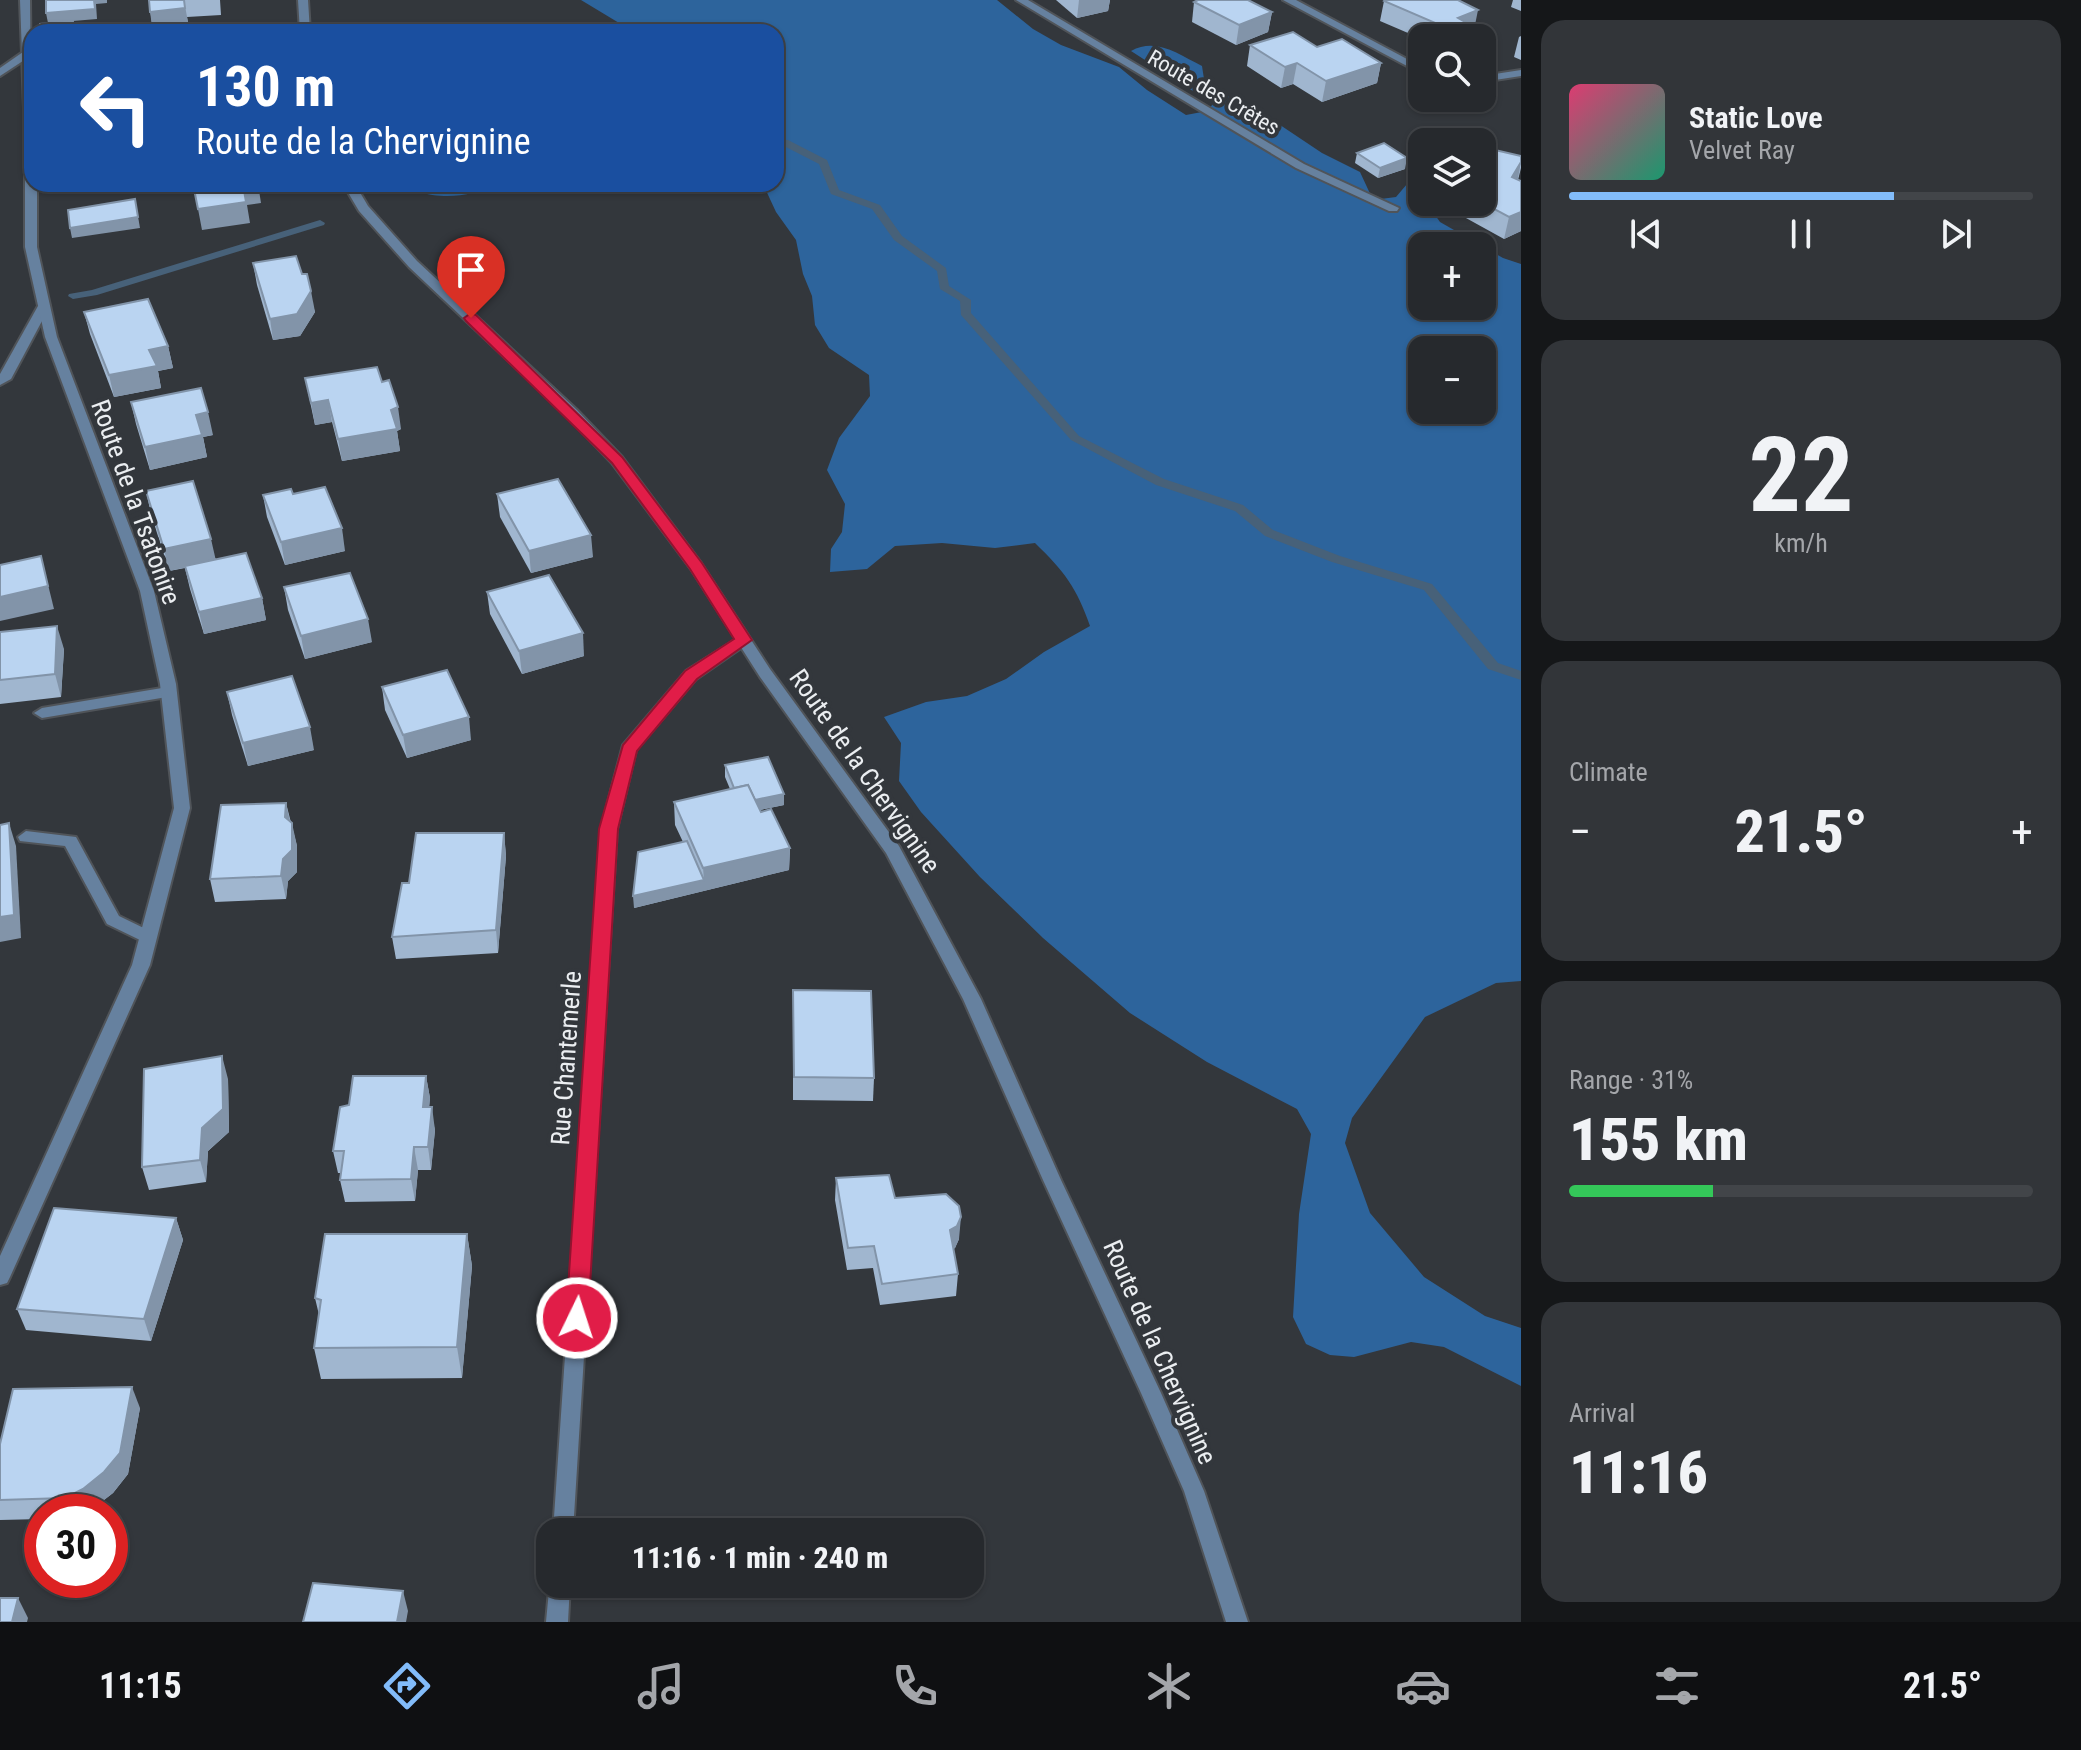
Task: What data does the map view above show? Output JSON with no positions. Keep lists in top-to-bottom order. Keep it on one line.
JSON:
{"streets":{"street":["Route des Crêtes","Route de la Tsatonire","Route de la Chervignine","Rue Chantemerle"]},"crossings":[["Route de la Chervignine","Rue Chantemerle"]],"page":{"map_buttons":["+","−"],"turn":["130 m","Route de la Chervignine"],"song":["Static Love","Velvet Ray"],"tile":[["22","km/h"],"Climate",["Range · 31%","155 km"],["Arrival","11:16"]],"heat":["−","21.5°","+"],"limit":"30","trip":"11:16 · 1 min · 240 m","tabs":["11:15","21.5°"]}}
